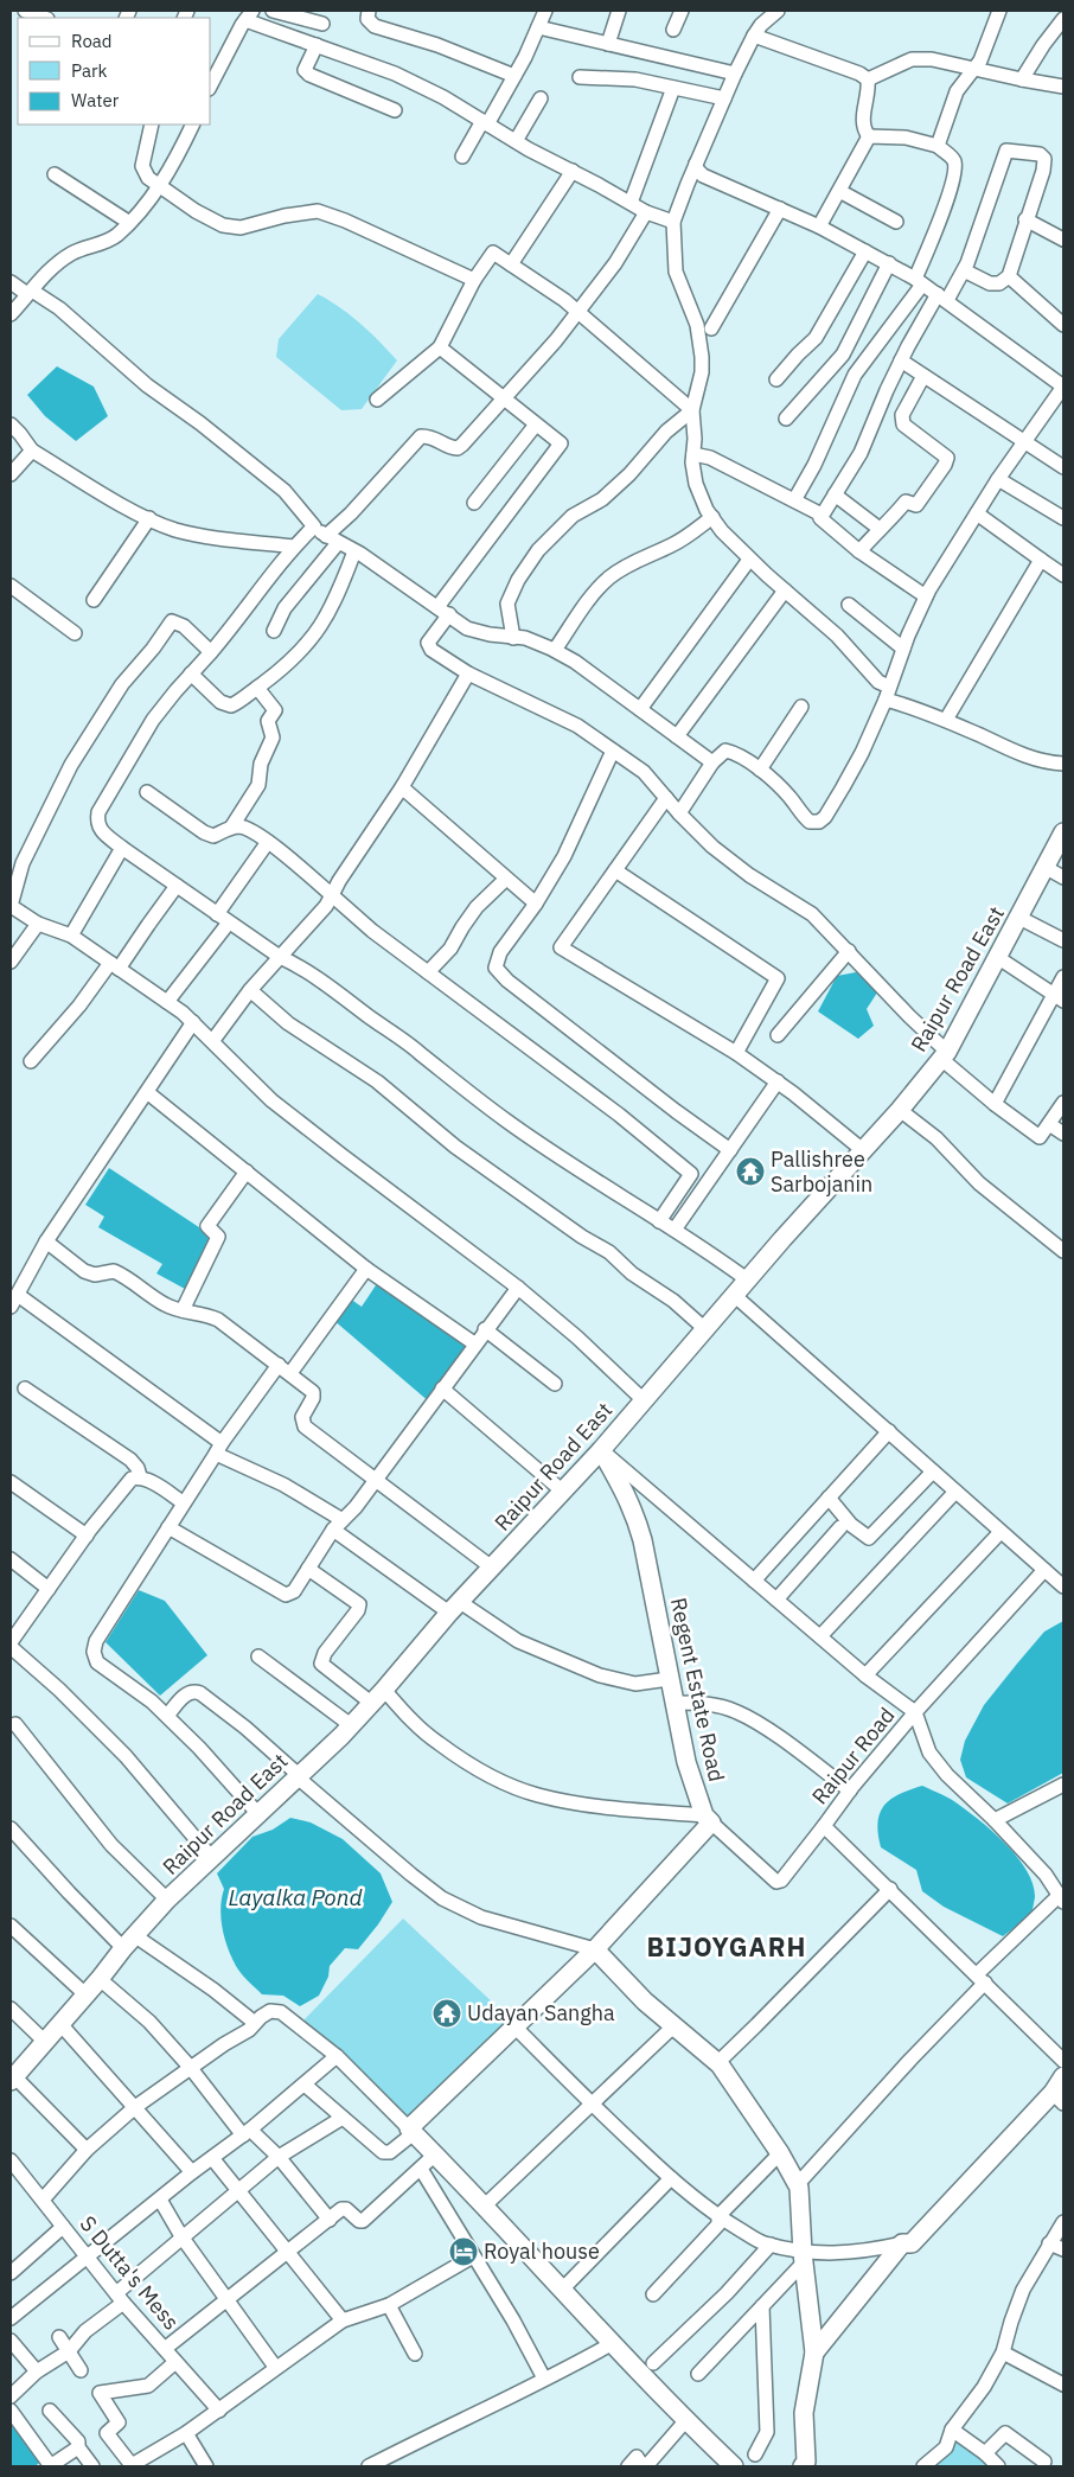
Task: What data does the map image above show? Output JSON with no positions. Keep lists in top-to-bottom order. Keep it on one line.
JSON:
{"streets":{"street":["Raipur Road East","Regent Estate Road","Raipur Road","S Dutta's Mess"]},"crossings":[["Raipur Road East","Regent Estate Road"],["Raipur Road East","Raipur Road"],["Regent Estate Road","Raipur Road"]],"districts":["BIJOYGARH"],"water":["Layalka Pond"],"places":{"temple":["Pallishree Sarbojanin","Udayan Sangha"],"hotel":["Royal house"]},"legend":["Road","Park","Water"]}
